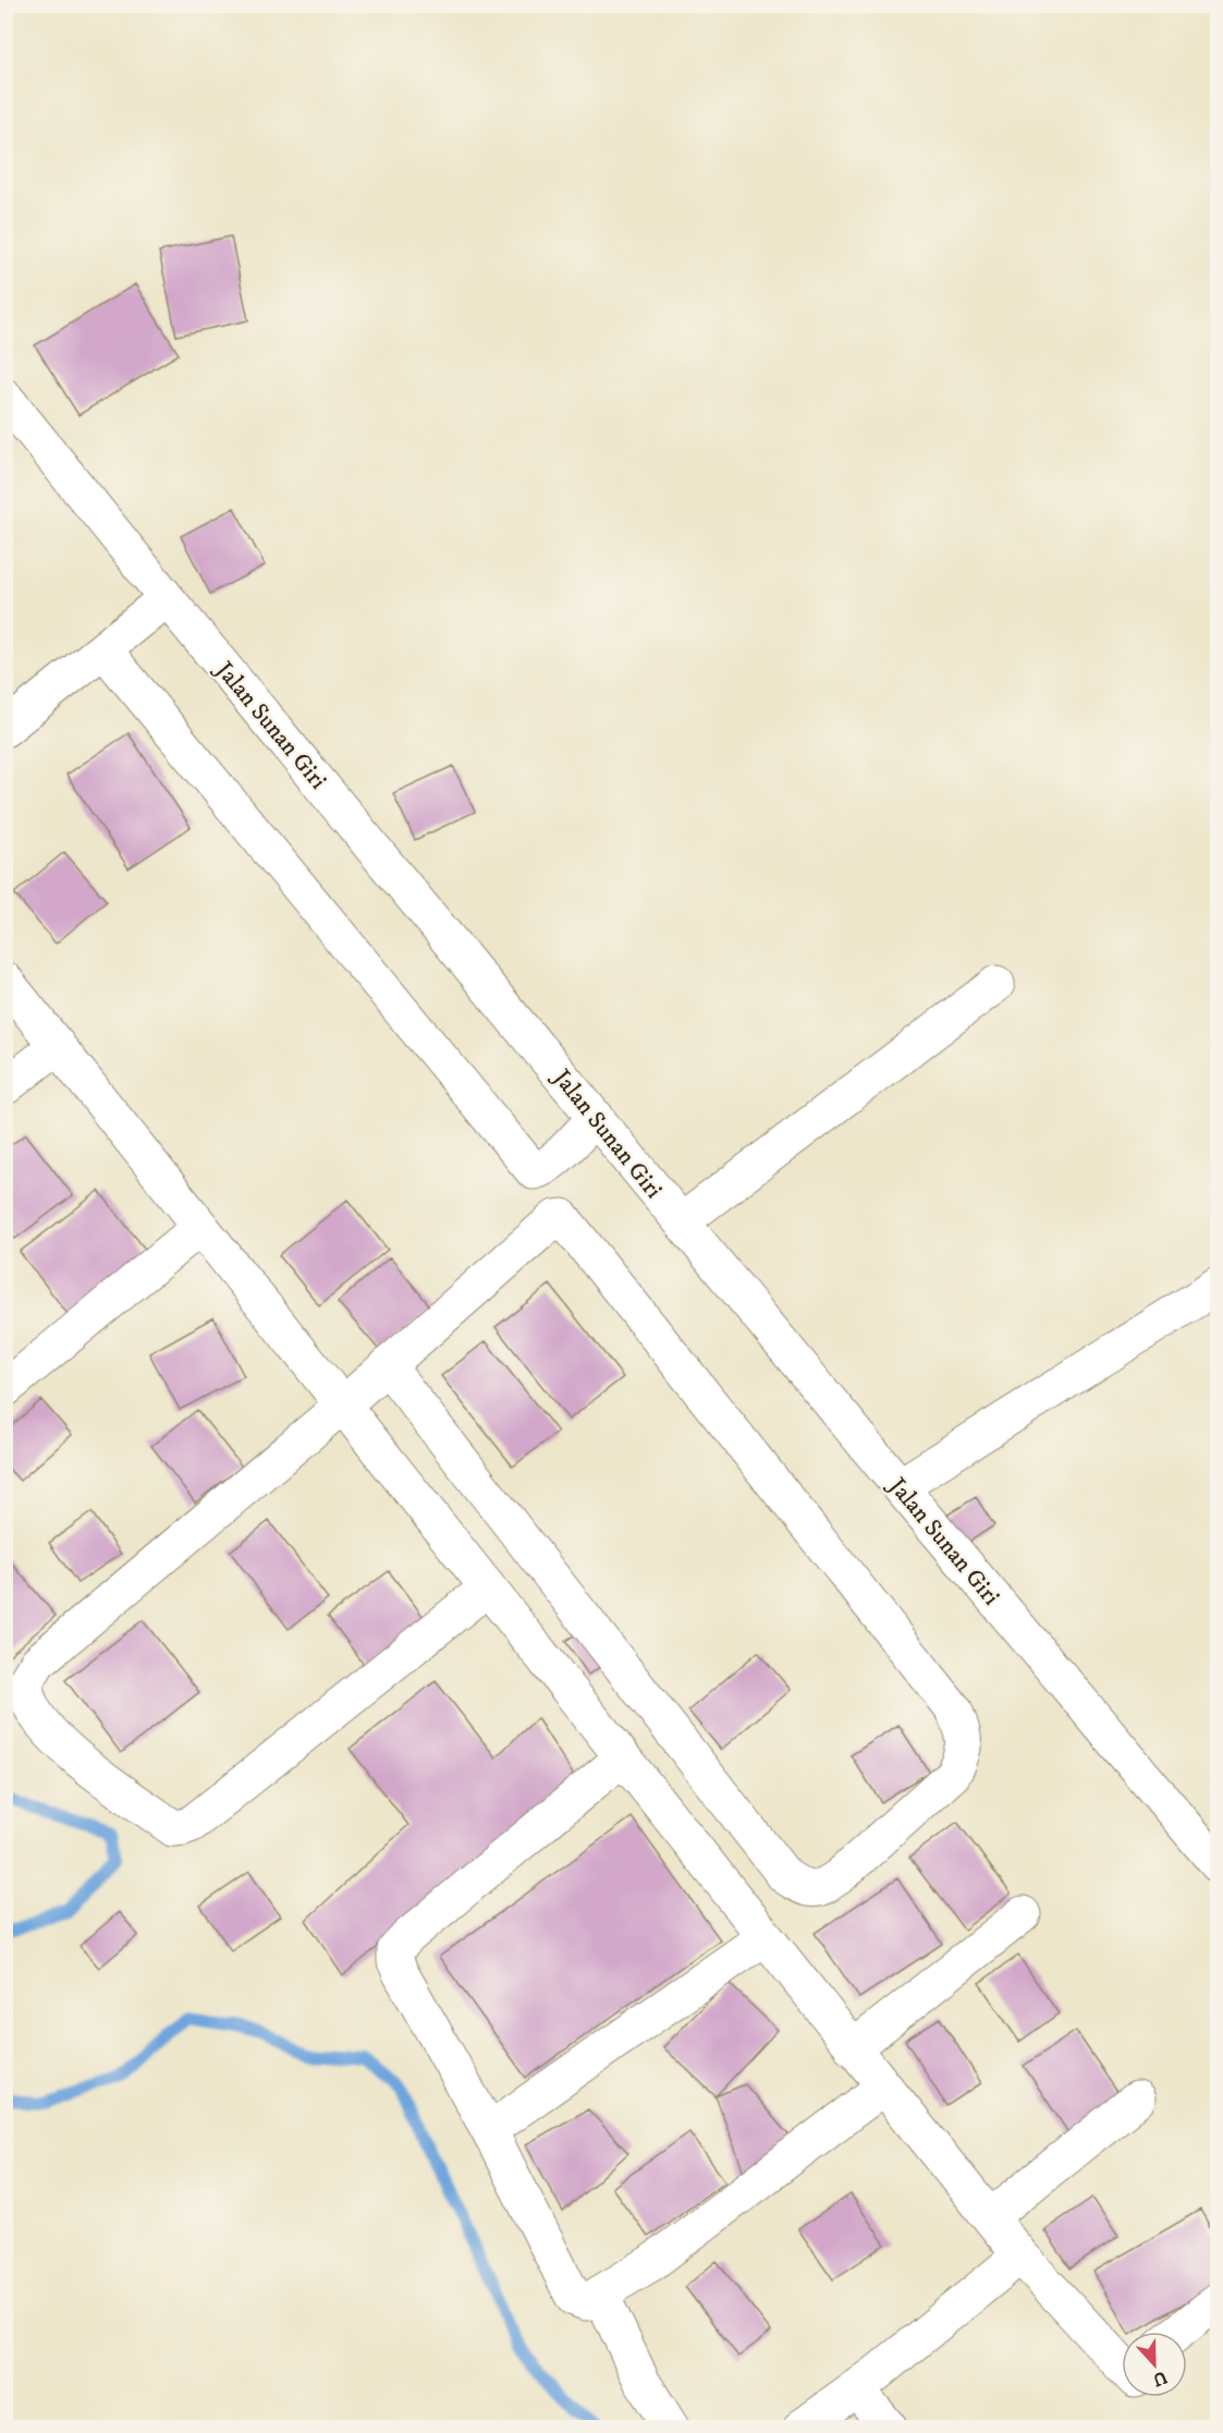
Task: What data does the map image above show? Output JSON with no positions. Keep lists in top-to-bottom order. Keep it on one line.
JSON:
{"streets":{"street":["Jalan Sunan Giri"]},"north":"bottom"}
